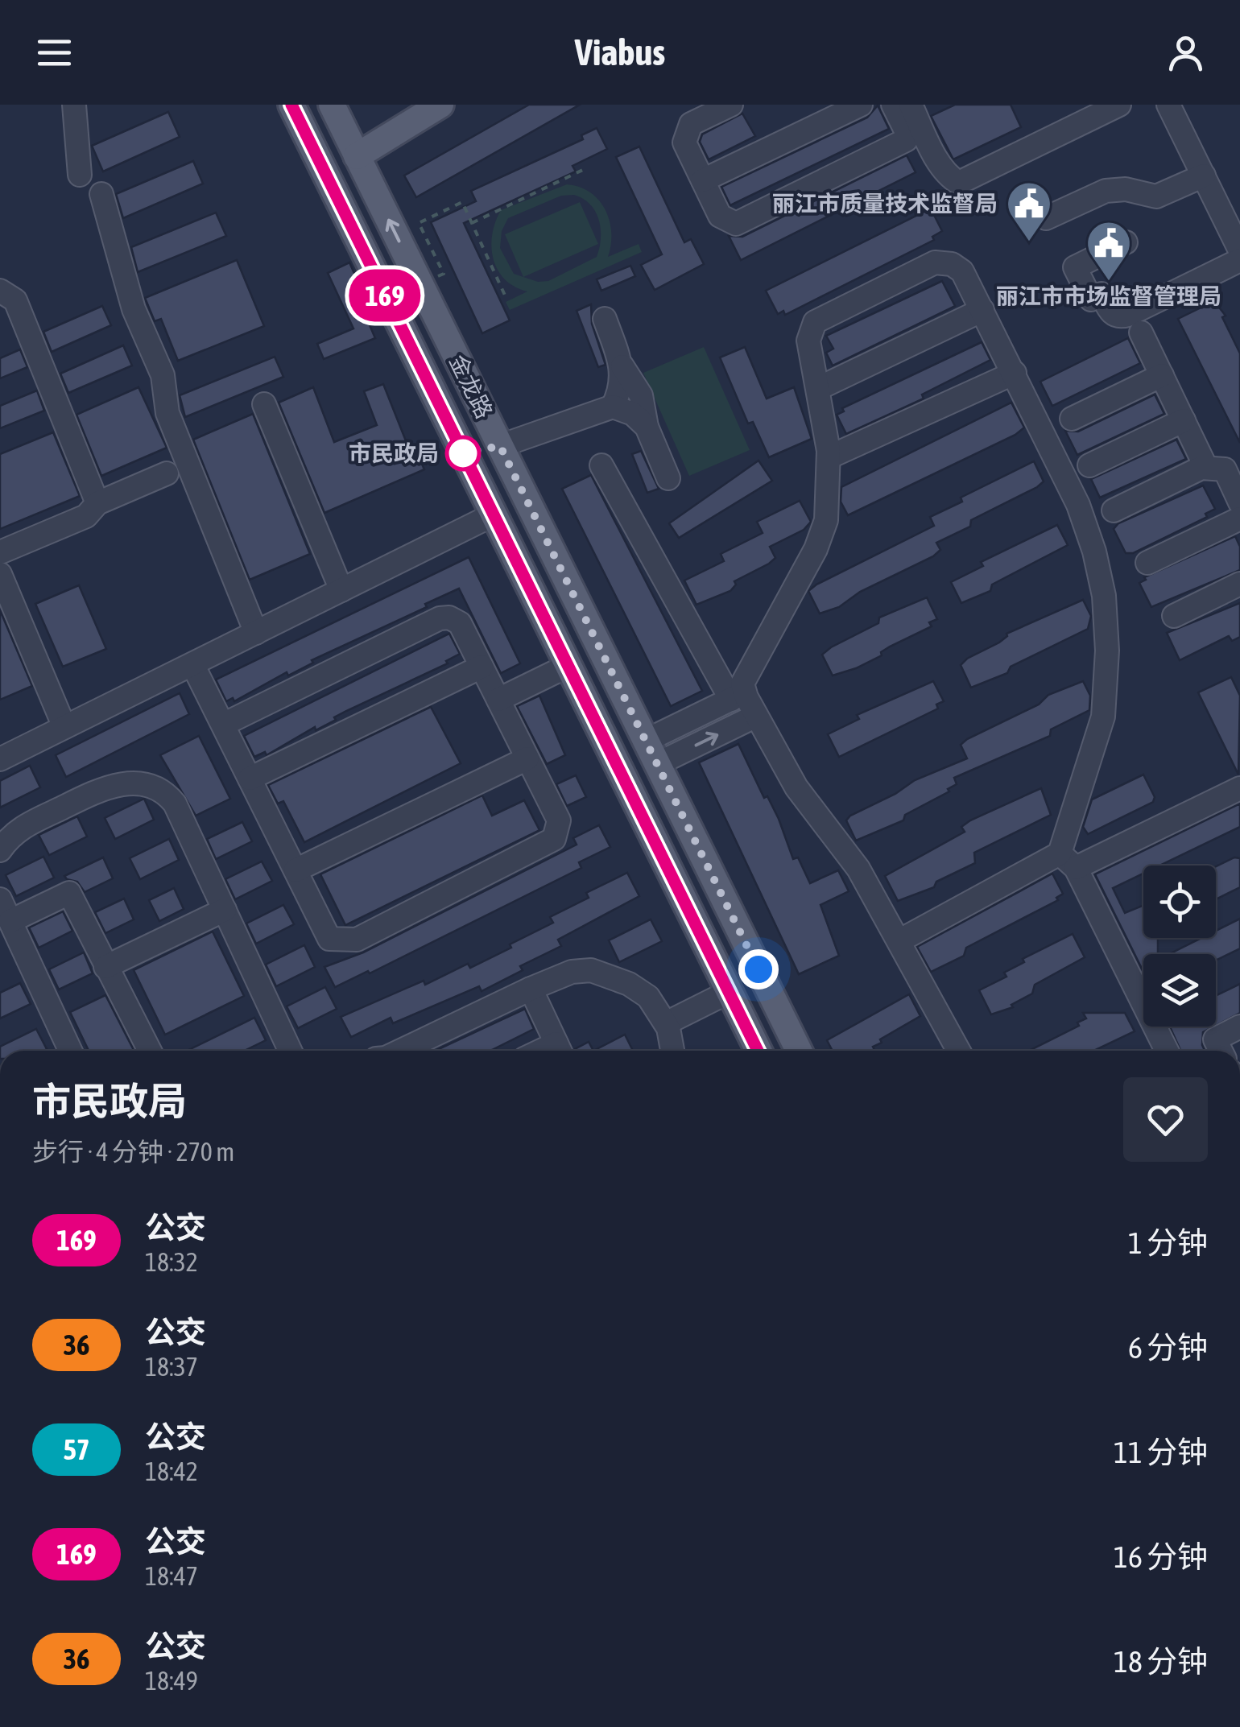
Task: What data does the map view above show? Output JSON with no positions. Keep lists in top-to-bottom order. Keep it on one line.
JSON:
{"streets":{"main road":["金龙路"]},"places":{"public building":["丽江市质量技术监督局","丽江市市场监督管理局"],"other":["市民政局"]},"lines":["bus line 169"],"page":{"header":"Viabus","on_map":"169","heading":["市民政局","步行 · 4 分钟 · 270 m"],"list":[{"mark":"169","name":"公交","note":"18:32","value":"1 分钟"},{"mark":"36","name":"公交","note":"18:37","value":"6 分钟"},{"mark":"57","name":"公交","note":"18:42","value":"11 分钟"},{"mark":"169","name":"公交","note":"18:47","value":"16 分钟"},{"mark":"36","name":"公交","note":"18:49","value":"18 分钟"}]}}
